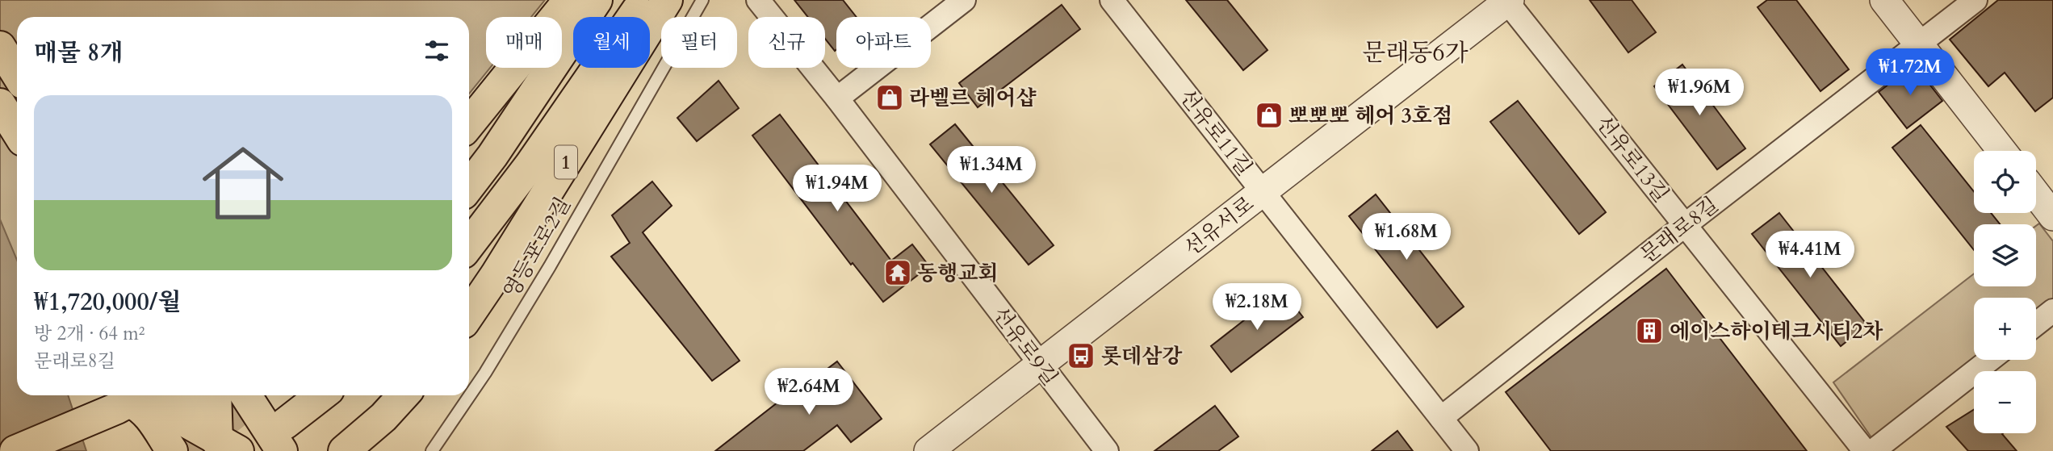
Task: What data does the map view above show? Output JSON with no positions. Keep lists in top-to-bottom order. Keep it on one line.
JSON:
{"streets":{"main road":["1"],"street":["선유로11길","선유로13길","선유서로","문래로8길","선유로9길"],"lane":["영등포로2길"]},"crossings":[["선유로11길","선유서로"],["선유로11길","문래로8길"],["선유로13길","선유서로"],["선유로13길","문래로8길"],["선유서로","선유로9길"]],"districts":["문래동6가"],"places":{"shop":["라벨르 헤어샵","뽀뽀뽀 헤어 3호점"],"temple":["동행교회"],"building":["에이스하이테크시티2차"],"bus stop":["롯데삼강"]},"page":{"chip":["매매","월세","필터","신규","아파트"],"heading":"매물 8개","price":["₩1.72M","₩1.96M","₩1.34M","₩1.94M","₩1.68M","₩4.41M","₩2.18M","₩2.64M"],"list":[{"name":"₩1,720,000/월","note":"방 2개 · 64 m² · 문래로8길"}],"map_buttons":["+","−"]}}
